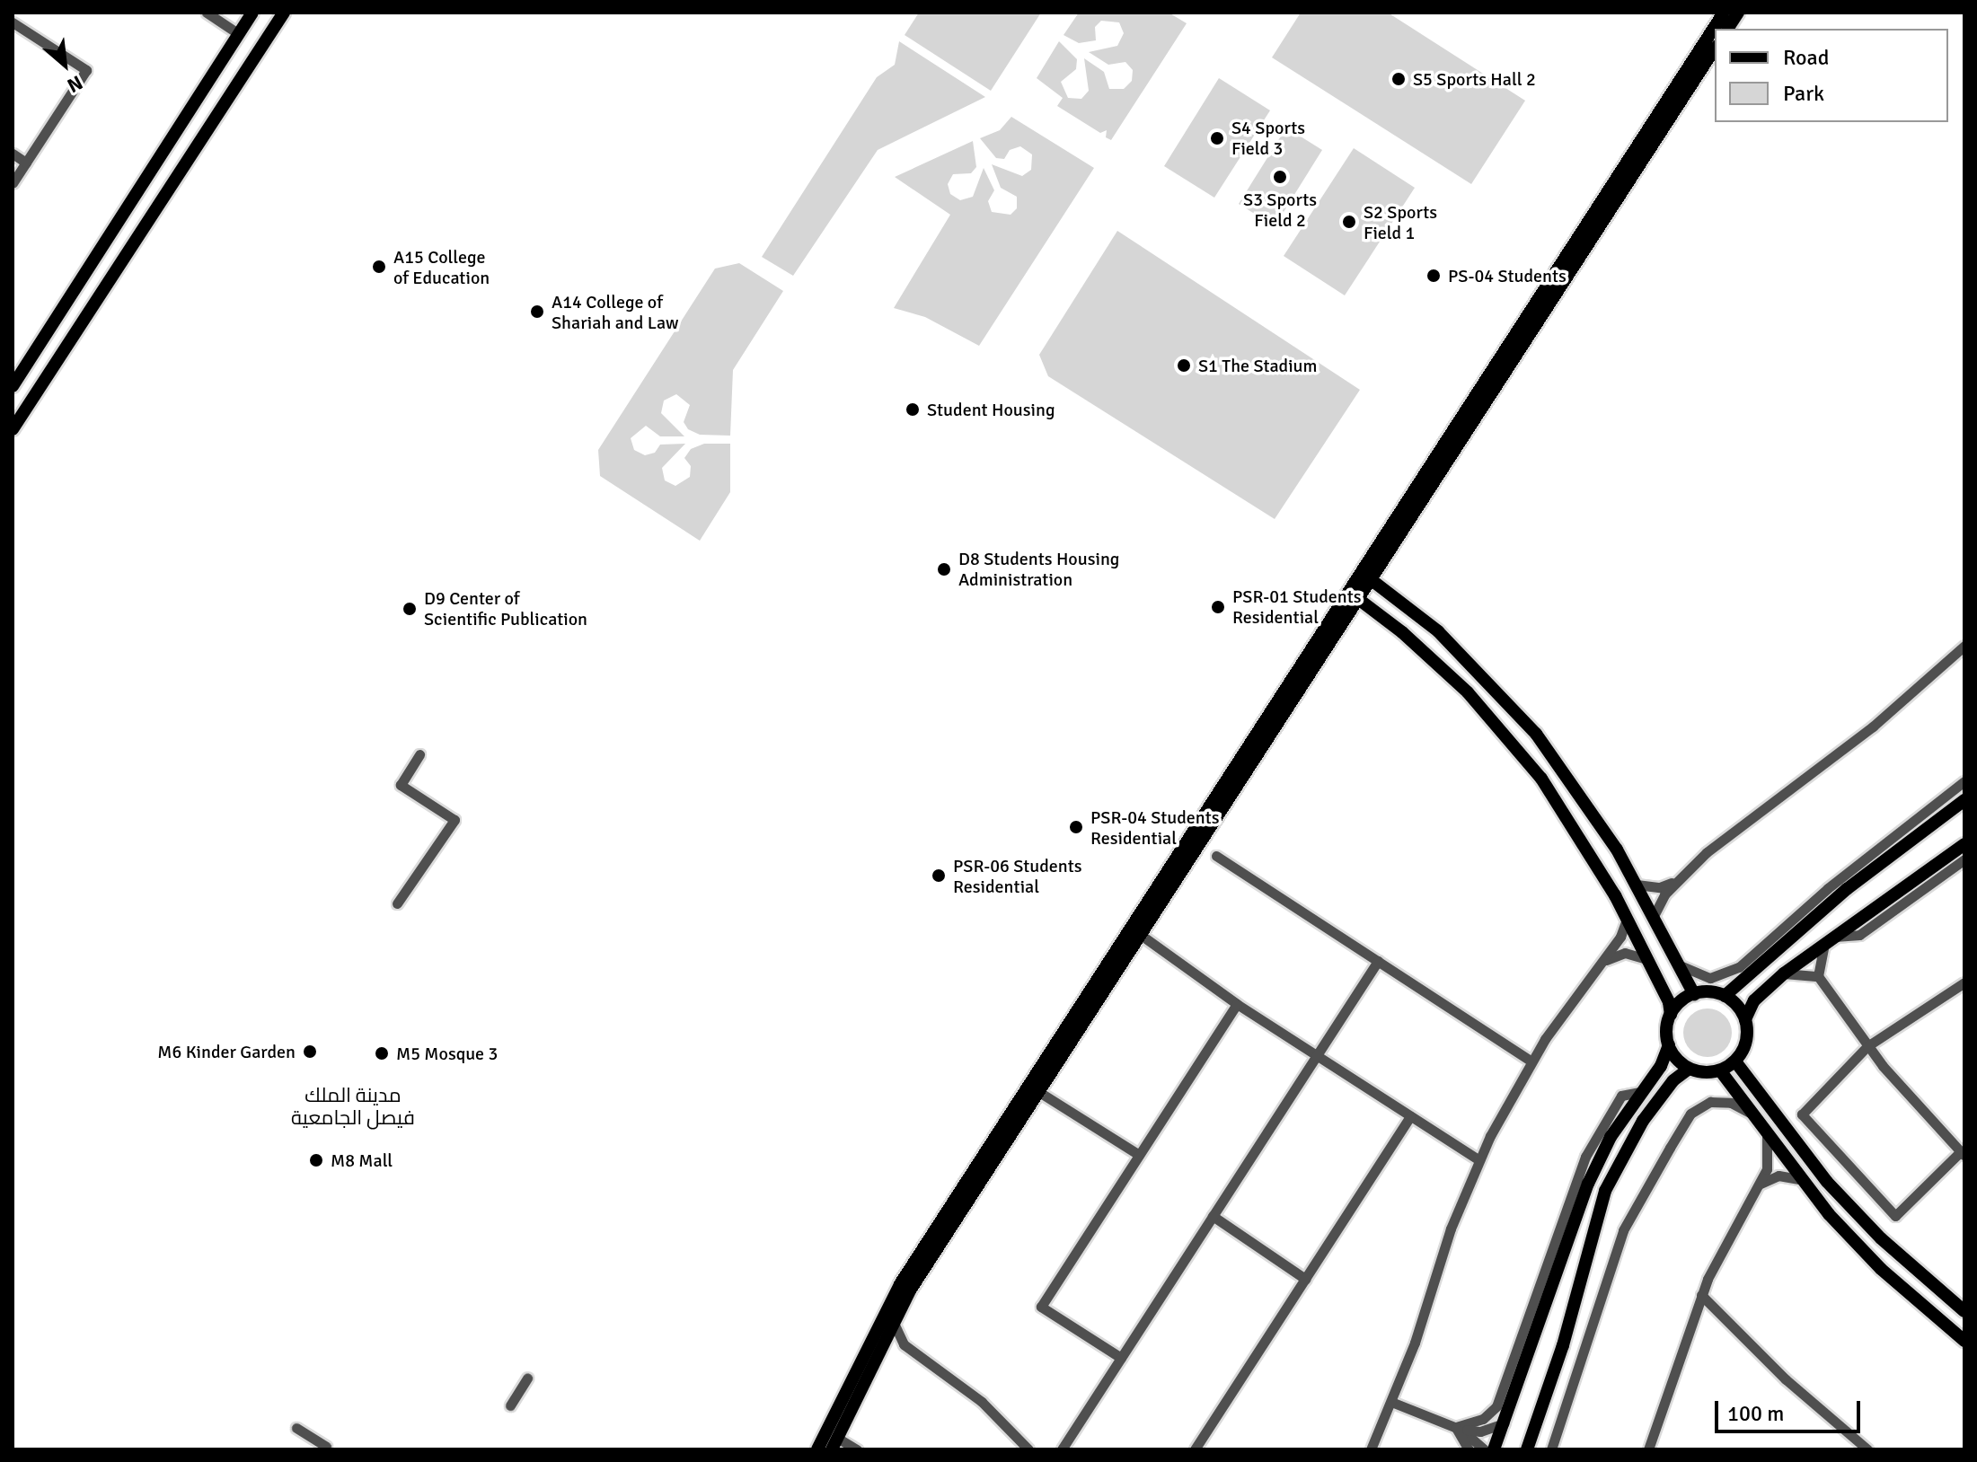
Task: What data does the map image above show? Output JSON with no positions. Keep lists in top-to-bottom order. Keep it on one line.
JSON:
{"districts":["مدينة الملك فيصل الجامعية"],"places":["S5 Sports Hall 2","S4 Sports Field 3","S3 Sports Field 2","S2 Sports Field 1","A15 College of Education","PS-04 Students","A14 College of Shariah and Law","S1 The Stadium","Student Housing","D8 Students Housing Administration","PSR-01 Students Residential","D9 Center of Scientific Publication","PSR-04 Students Residential","PSR-06 Students Residential","M6 Kinder Garden","M5 Mosque 3","M8 Mall"],"legend":["Road","Park"],"scale_bar":"100 m","north":"bottom right"}
